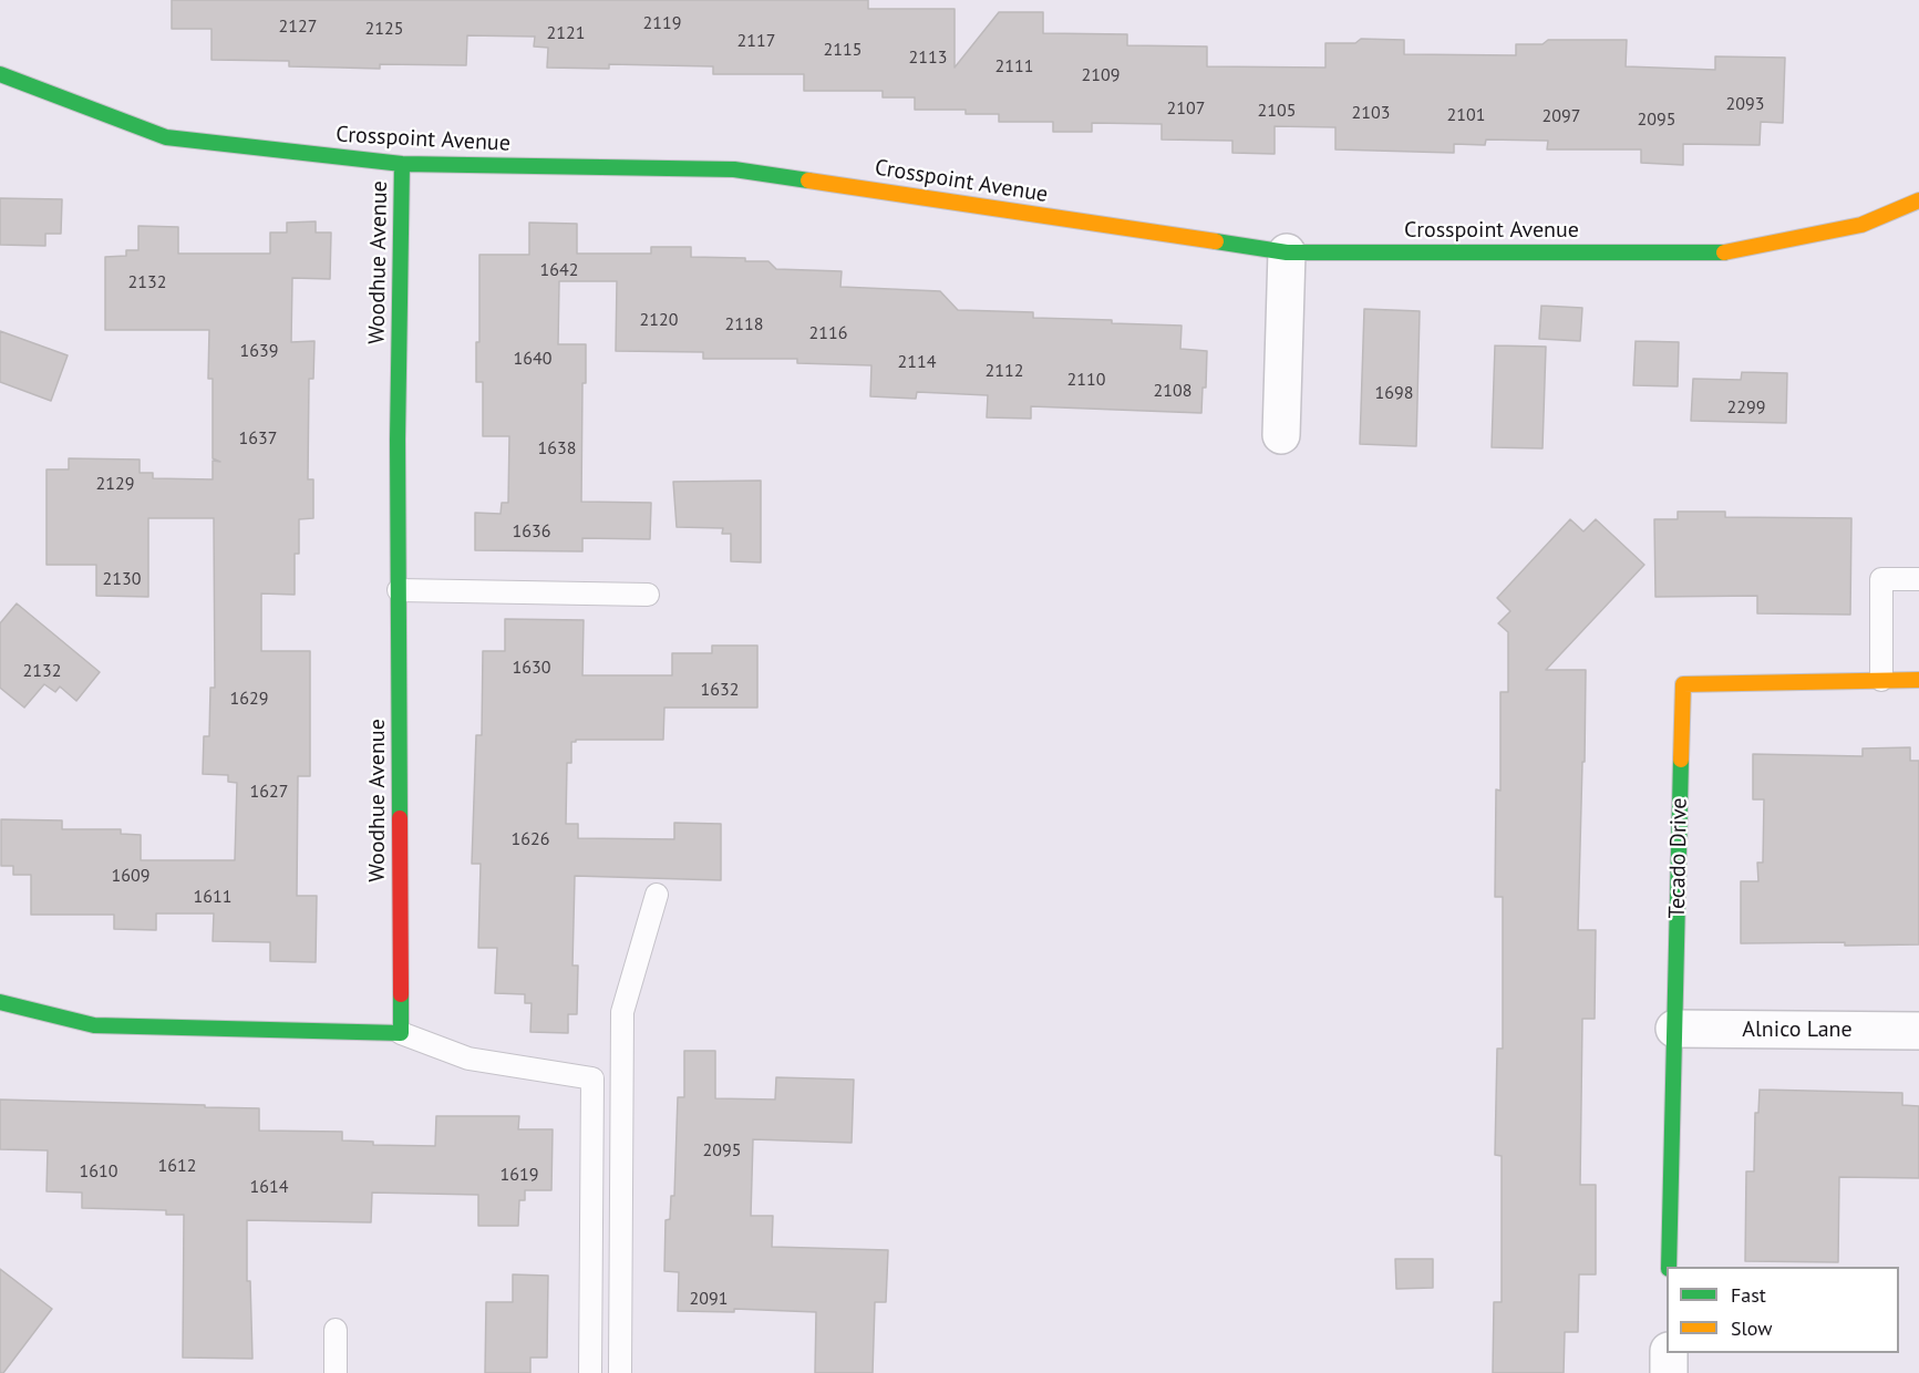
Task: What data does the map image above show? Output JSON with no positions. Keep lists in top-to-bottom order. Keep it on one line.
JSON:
{"streets":{"street":["Crosspoint Avenue","Woodhue Avenue","Tecado Drive","Alnico Lane"]},"crossings":[["Crosspoint Avenue","Woodhue Avenue"],["Tecado Drive","Alnico Lane"]],"house_numbers":["2119","2127","2125","2121","2117","2115","2113","2111","2109","2093","2107","2105","2103","2101","2097","2095","1642","2132","2120","2118","2116","1639","1640","2114","2112","2110","2108","1698","2299","1637","1638","2129","1636","2130","1630","2132","1632","1629","1627","1626","1609","1611","2095","1612","1610","1619","1614","2091"],"legend":["Fast","Slow"]}
